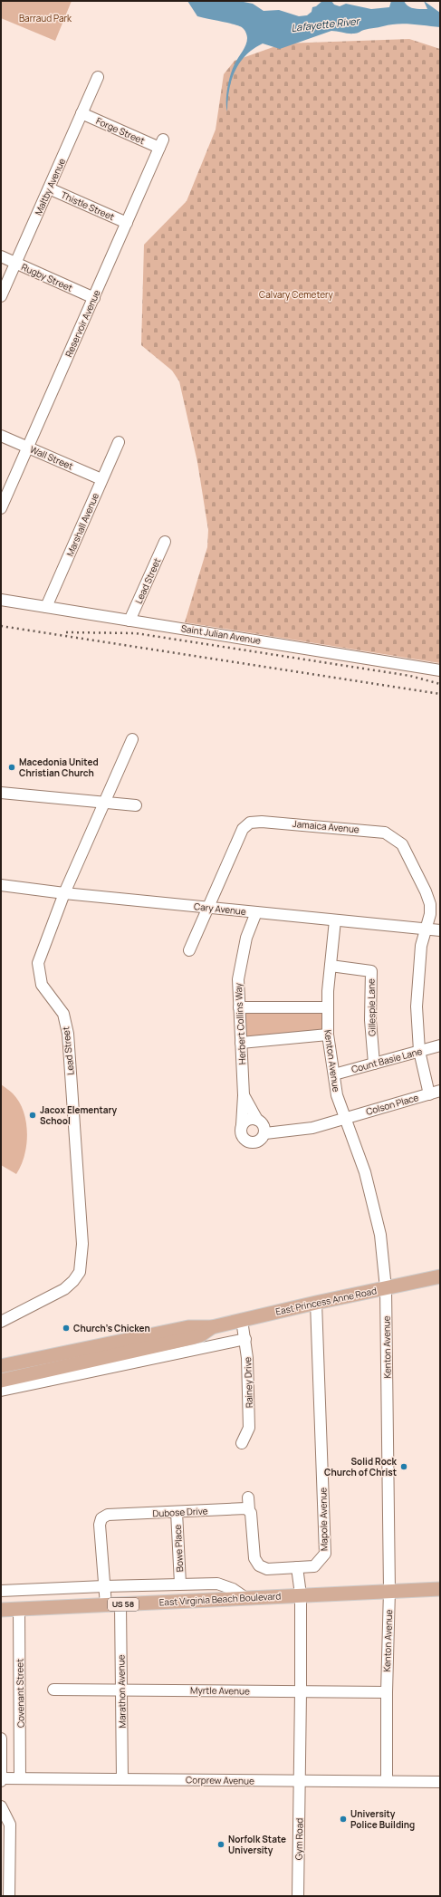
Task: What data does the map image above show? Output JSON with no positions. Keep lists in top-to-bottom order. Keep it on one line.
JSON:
{"streets":{"main road":["East Princess Anne Road","East Virginia Beach Boulevard","US 58"],"street":["Forge Street","Maltby Avenue","Thistle Street","Rugby Street","Reservoir Avenue","Wall Street","Marshall Avenue","Lead Street","Saint Julian Avenue","Jamaica Avenue","Cary Avenue","Gillespie Lane","Herbert Collins Way","Count Basie Lane","Kenton Avenue","Colson Place","Rainey Drive","Dubose Drive","Mapole Avenue","Bowe Place","Myrtle Avenue","Marathon Avenue","Covenant Street","Corprew Avenue","Gym Road"]},"crossings":[["Forge Street","Maltby Avenue"],["Forge Street","Reservoir Avenue"],["Maltby Avenue","Thistle Street"],["Maltby Avenue","Rugby Street"],["Thistle Street","Reservoir Avenue"],["Rugby Street","Reservoir Avenue"],["Reservoir Avenue","Wall Street"],["Wall Street","Marshall Avenue"],["Marshall Avenue","Saint Julian Avenue"],["Lead Street","Saint Julian Avenue"],["Lead Street","Cary Avenue"],["Jamaica Avenue","Cary Avenue"],["Jamaica Avenue","Count Basie Lane"],["Jamaica Avenue","Colson Place"],["Cary Avenue","Herbert Collins Way"],["Cary Avenue","Kenton Avenue"],["Gillespie Lane","Count Basie Lane"],["Gillespie Lane","Kenton Avenue"],["Herbert Collins Way","Kenton Avenue"],["Herbert Collins Way","Colson Place"],["Count Basie Lane","Kenton Avenue"],["Kenton Avenue","Colson Place"],["Kenton Avenue","East Princess Anne Road"],["Kenton Avenue","East Virginia Beach Boulevard"],["Kenton Avenue","Myrtle Avenue"],["Kenton Avenue","Corprew Avenue"],["East Princess Anne Road","Rainey Drive"],["East Princess Anne Road","Mapole Avenue"],["Dubose Drive","Bowe Place"],["Dubose Drive","East Virginia Beach Boulevard"],["East Virginia Beach Boulevard","Marathon Avenue"],["East Virginia Beach Boulevard","Covenant Street"],["Myrtle Avenue","Marathon Avenue"],["Marathon Avenue","Corprew Avenue"],["Covenant Street","Corprew Avenue"],["Corprew Avenue","Gym Road"]],"water":["Lafayette River"],"parks":["Barraud Park","Calvary Cemetery"],"places":["Macedonia United Christian Church","Jacox Elementary School","Church's Chicken","Solid Rock Church of Christ","University Police Building","Norfolk State University"]}
